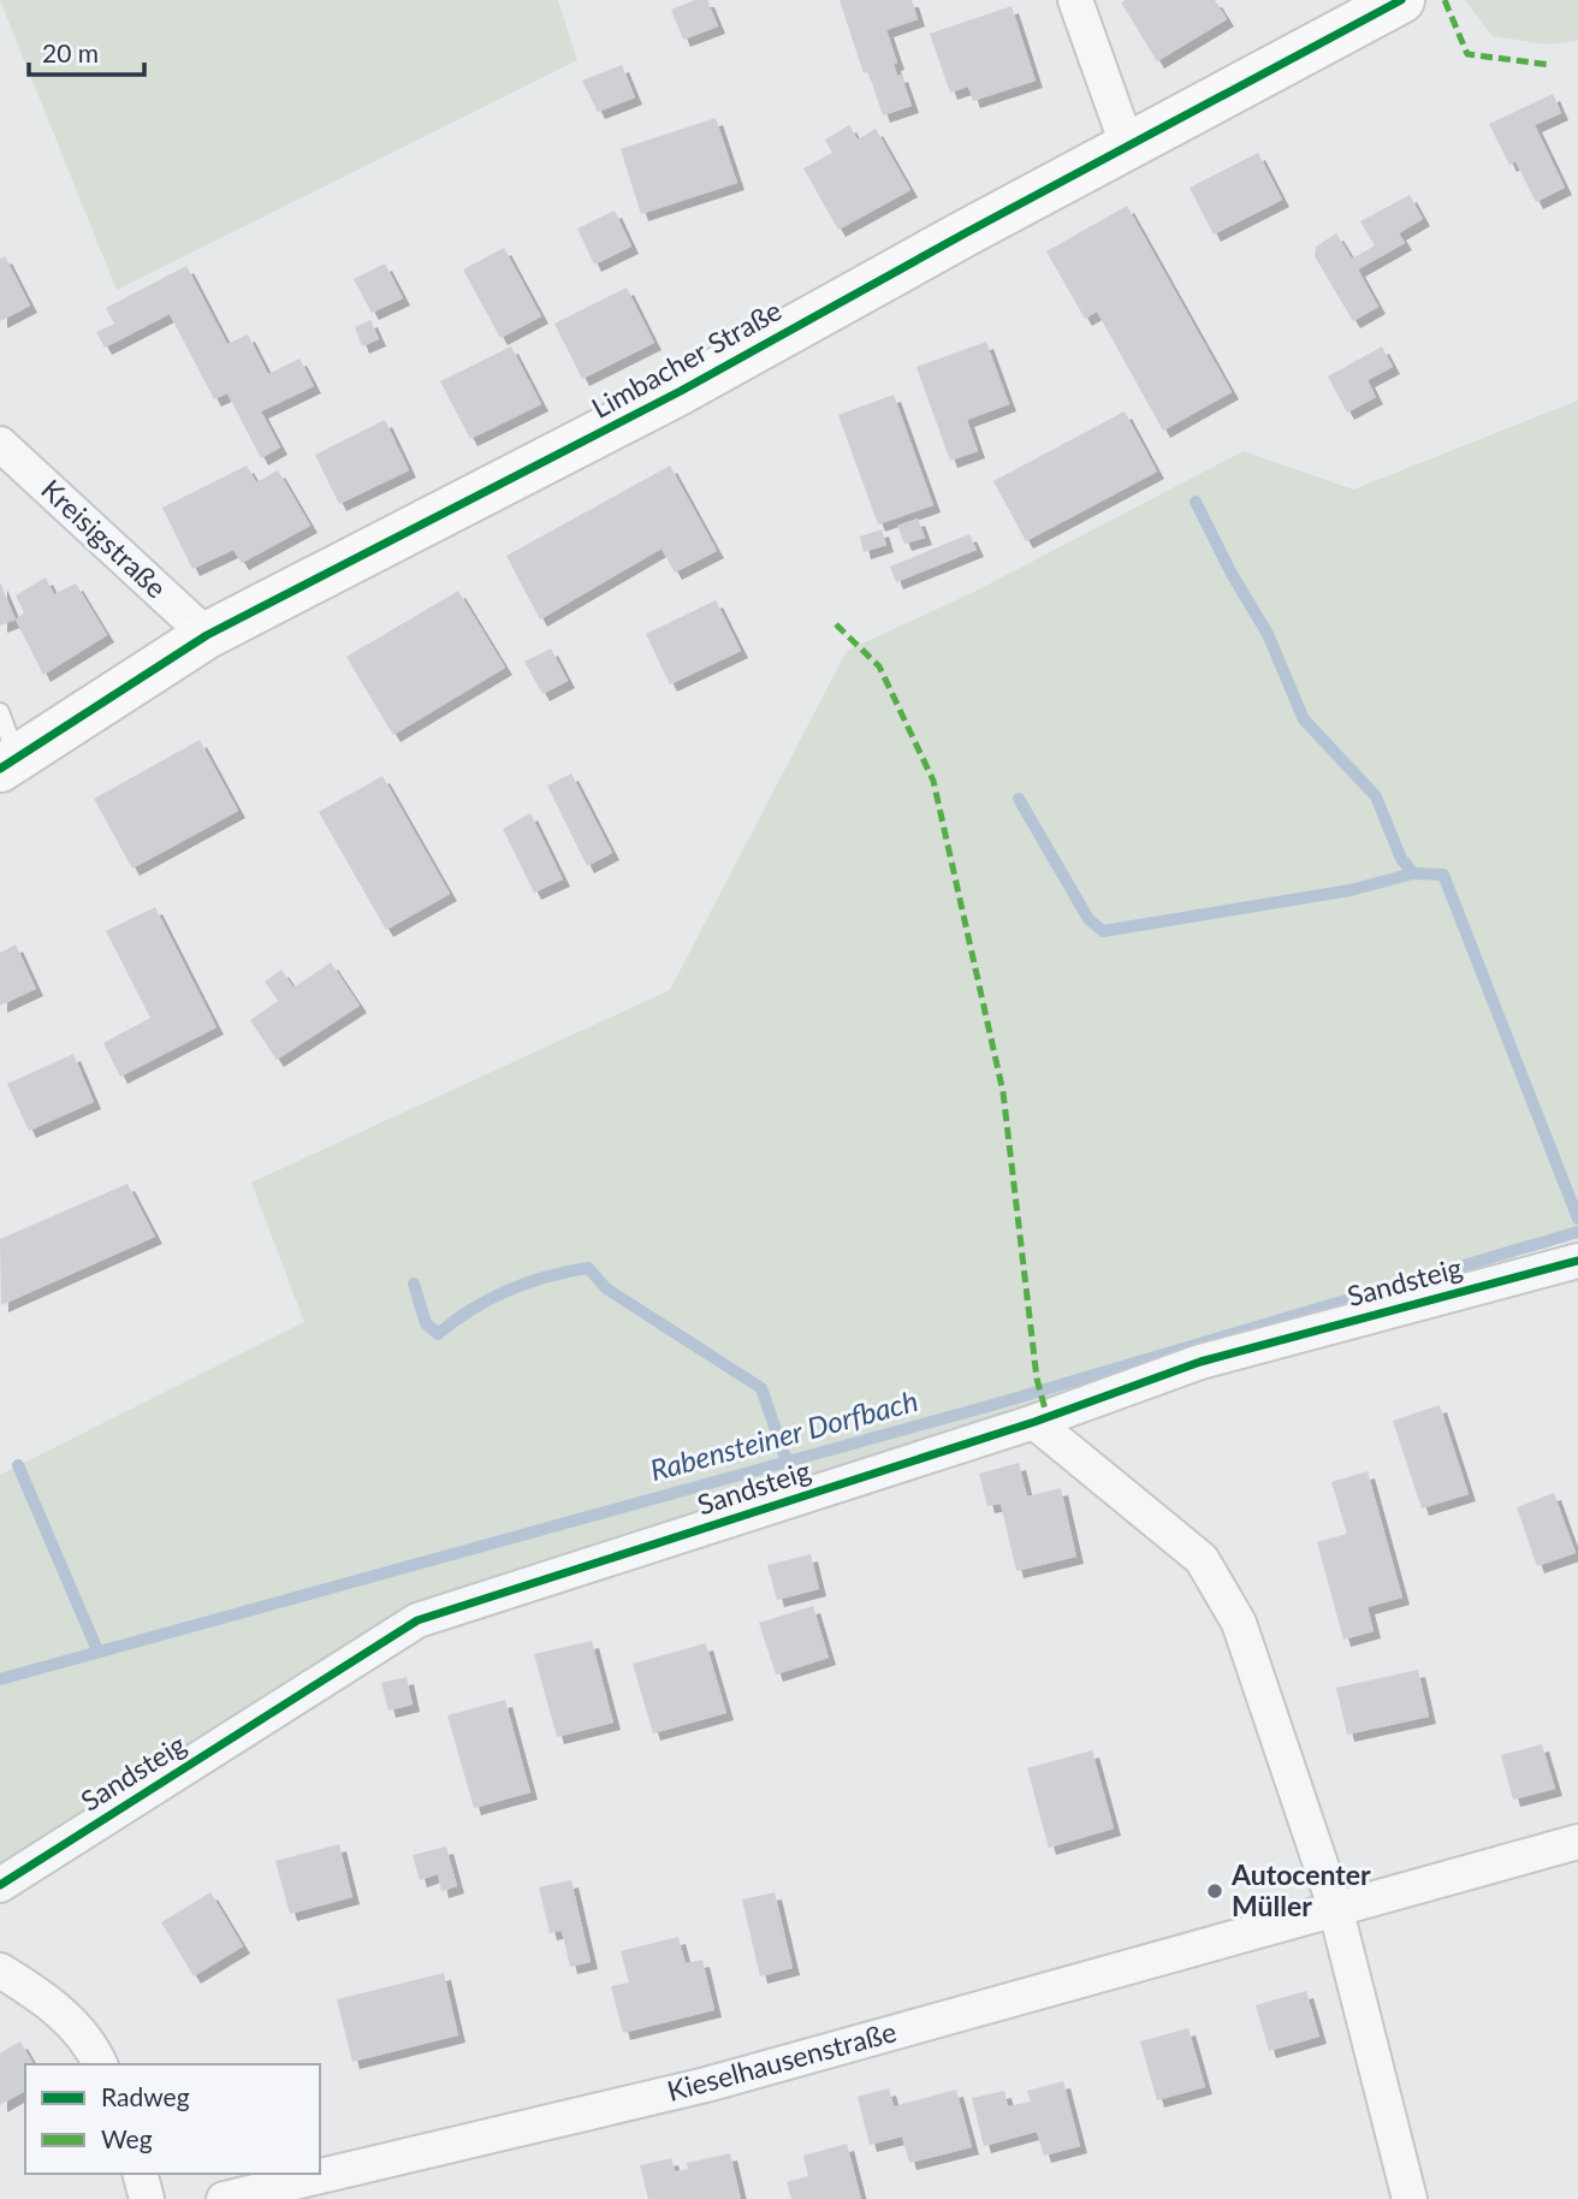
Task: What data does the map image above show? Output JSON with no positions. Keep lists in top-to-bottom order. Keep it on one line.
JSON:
{"streets":{"street":["Limbacher Straße","Kreisigstraße","Sandsteig","Kieselhausenstraße"]},"crossings":[["Limbacher Straße","Kreisigstraße"]],"water":["Rabensteiner Dorfbach"],"places":["Autocenter Müller"],"legend":["Radweg","Weg"],"scale_bar":"20 m"}
